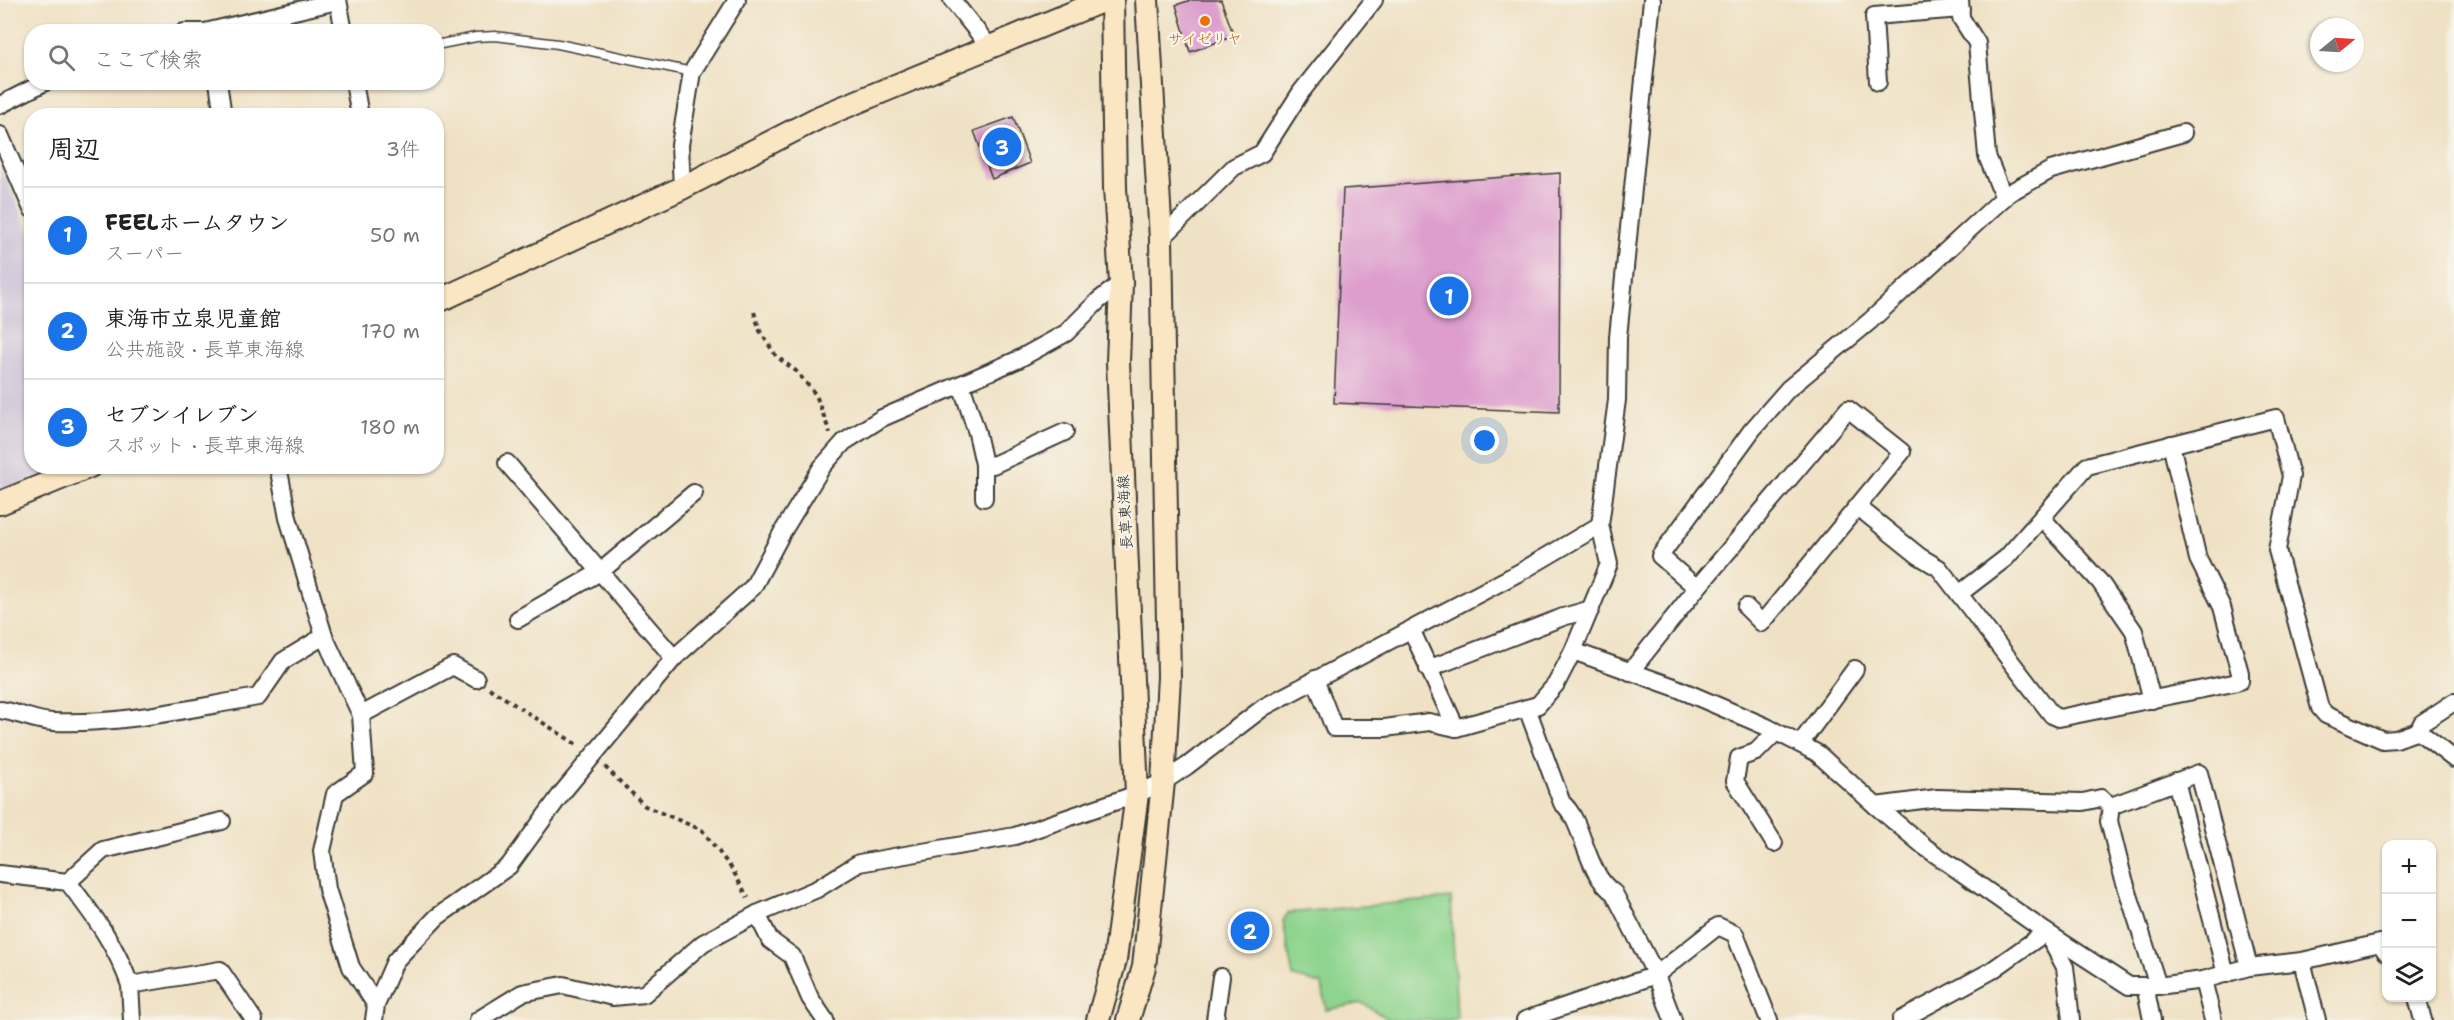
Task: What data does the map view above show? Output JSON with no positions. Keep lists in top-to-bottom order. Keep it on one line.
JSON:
{"streets":{"main road":["長草東海線"]},"places":["サイゼリヤ"],"north":"right","page":{"search":"ここで検索","heading":["周辺","3件"],"pins":["3","1","2"],"list":[{"mark":"1","name":"FEELホームタウン","note":"スーパー","value":"50 m"},{"mark":"2","name":"東海市立泉児童館","note":"公共施設 · 長草東海線","value":"170 m"},{"mark":"3","name":"セブンイレブン","note":"スポット · 長草東海線","value":"180 m"}],"map_buttons":["+","−"]}}
